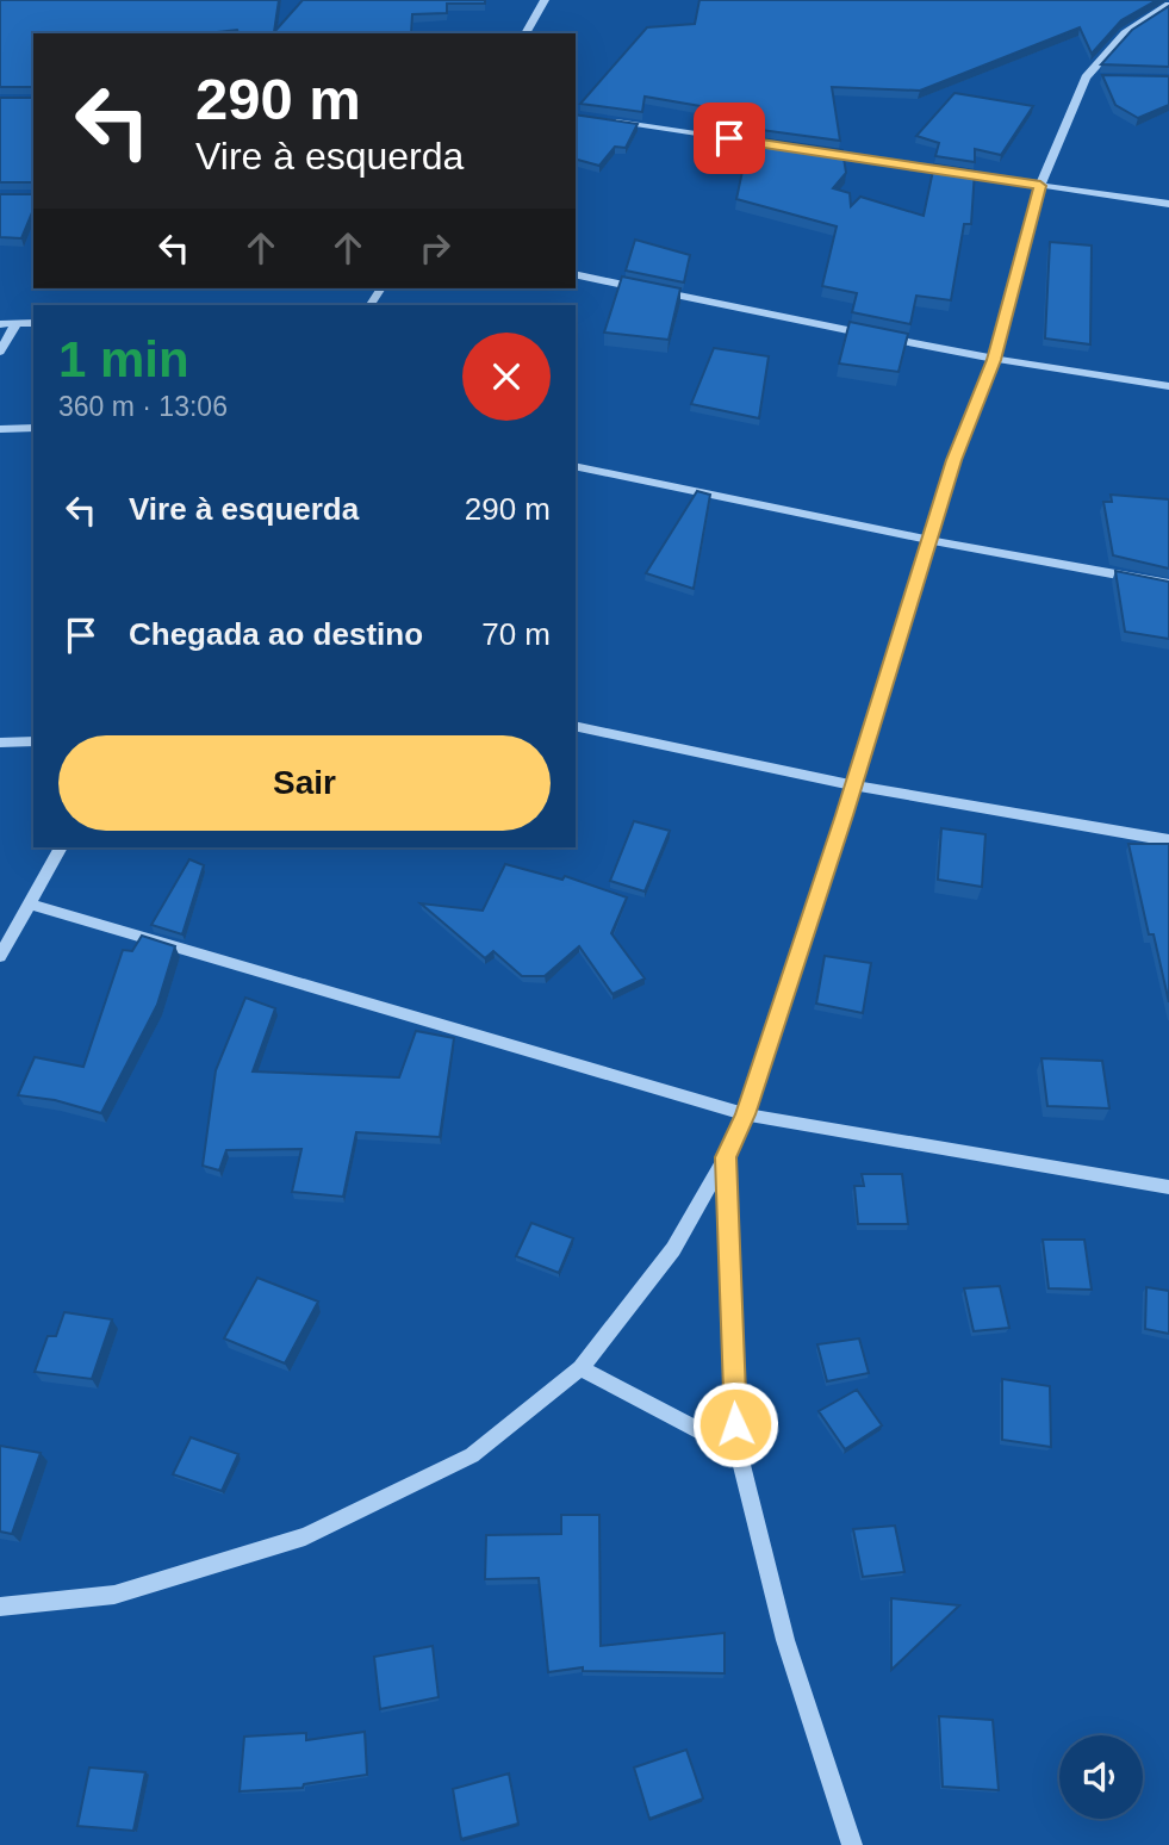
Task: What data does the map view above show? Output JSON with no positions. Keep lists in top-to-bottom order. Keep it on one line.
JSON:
{"page":{"turn":["290 m","Vire à esquerda"],"heading":["1 min","360 m · 13:06"],"list":[{"name":"Vire à esquerda","value":"290 m"},{"name":"Chegada ao destino","value":"70 m"}],"buttons":"Sair"}}
